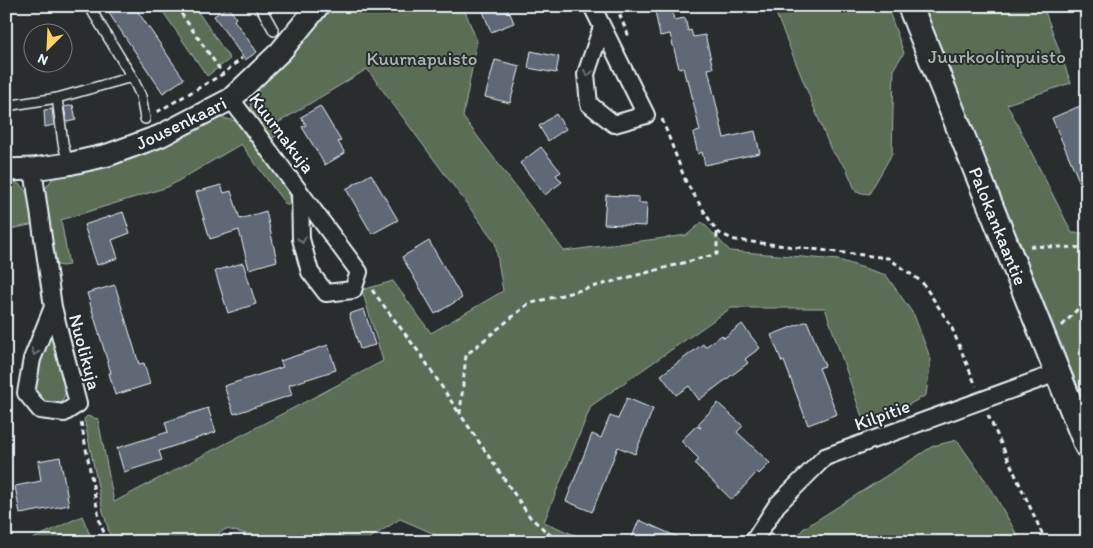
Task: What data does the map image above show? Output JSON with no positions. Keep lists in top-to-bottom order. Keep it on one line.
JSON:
{"streets":{"main road":["Palokankaantie"],"street":["Jousenkaari","Kuurnakuja","Nuolikuja","Kilpitie"]},"crossings":[["Jousenkaari","Kuurnakuja"],["Jousenkaari","Nuolikuja"],["Palokankaantie","Kilpitie"]],"parks":["Juurkoolinpuisto","Kuurnapuisto"],"north":"bottom left"}
